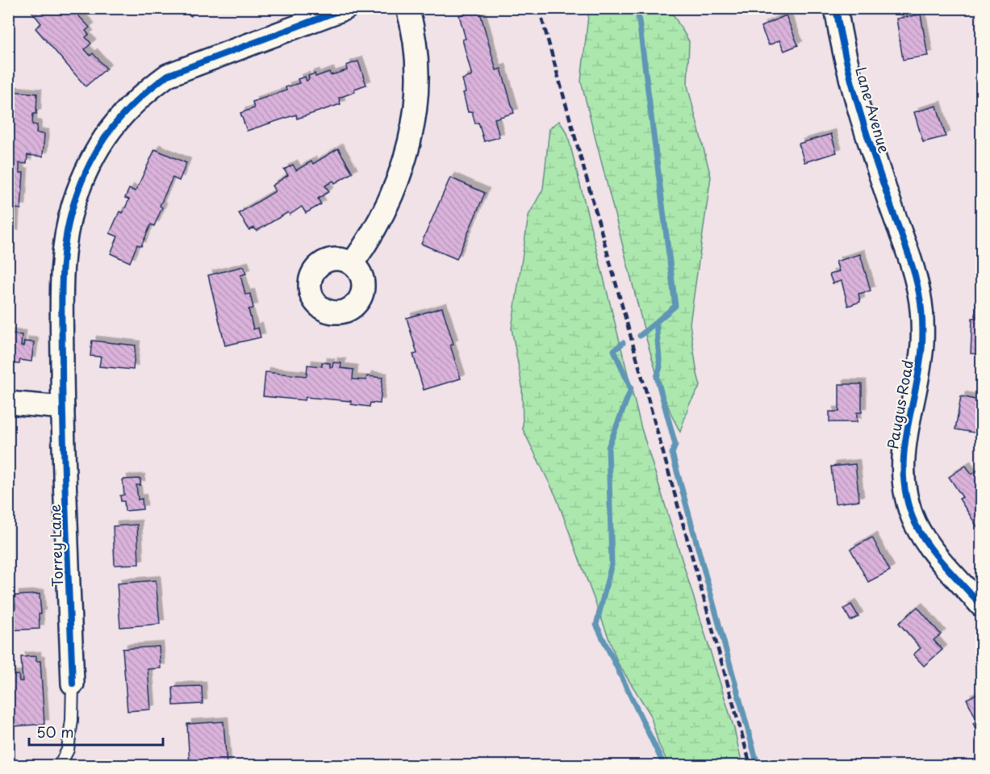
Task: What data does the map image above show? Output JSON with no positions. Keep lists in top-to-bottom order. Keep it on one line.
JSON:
{"streets":{"street":["Lane Avenue","Paugus Road","Torrey Lane"]},"crossings":[["Lane Avenue","Paugus Road"]],"scale_bar":"50 m"}
